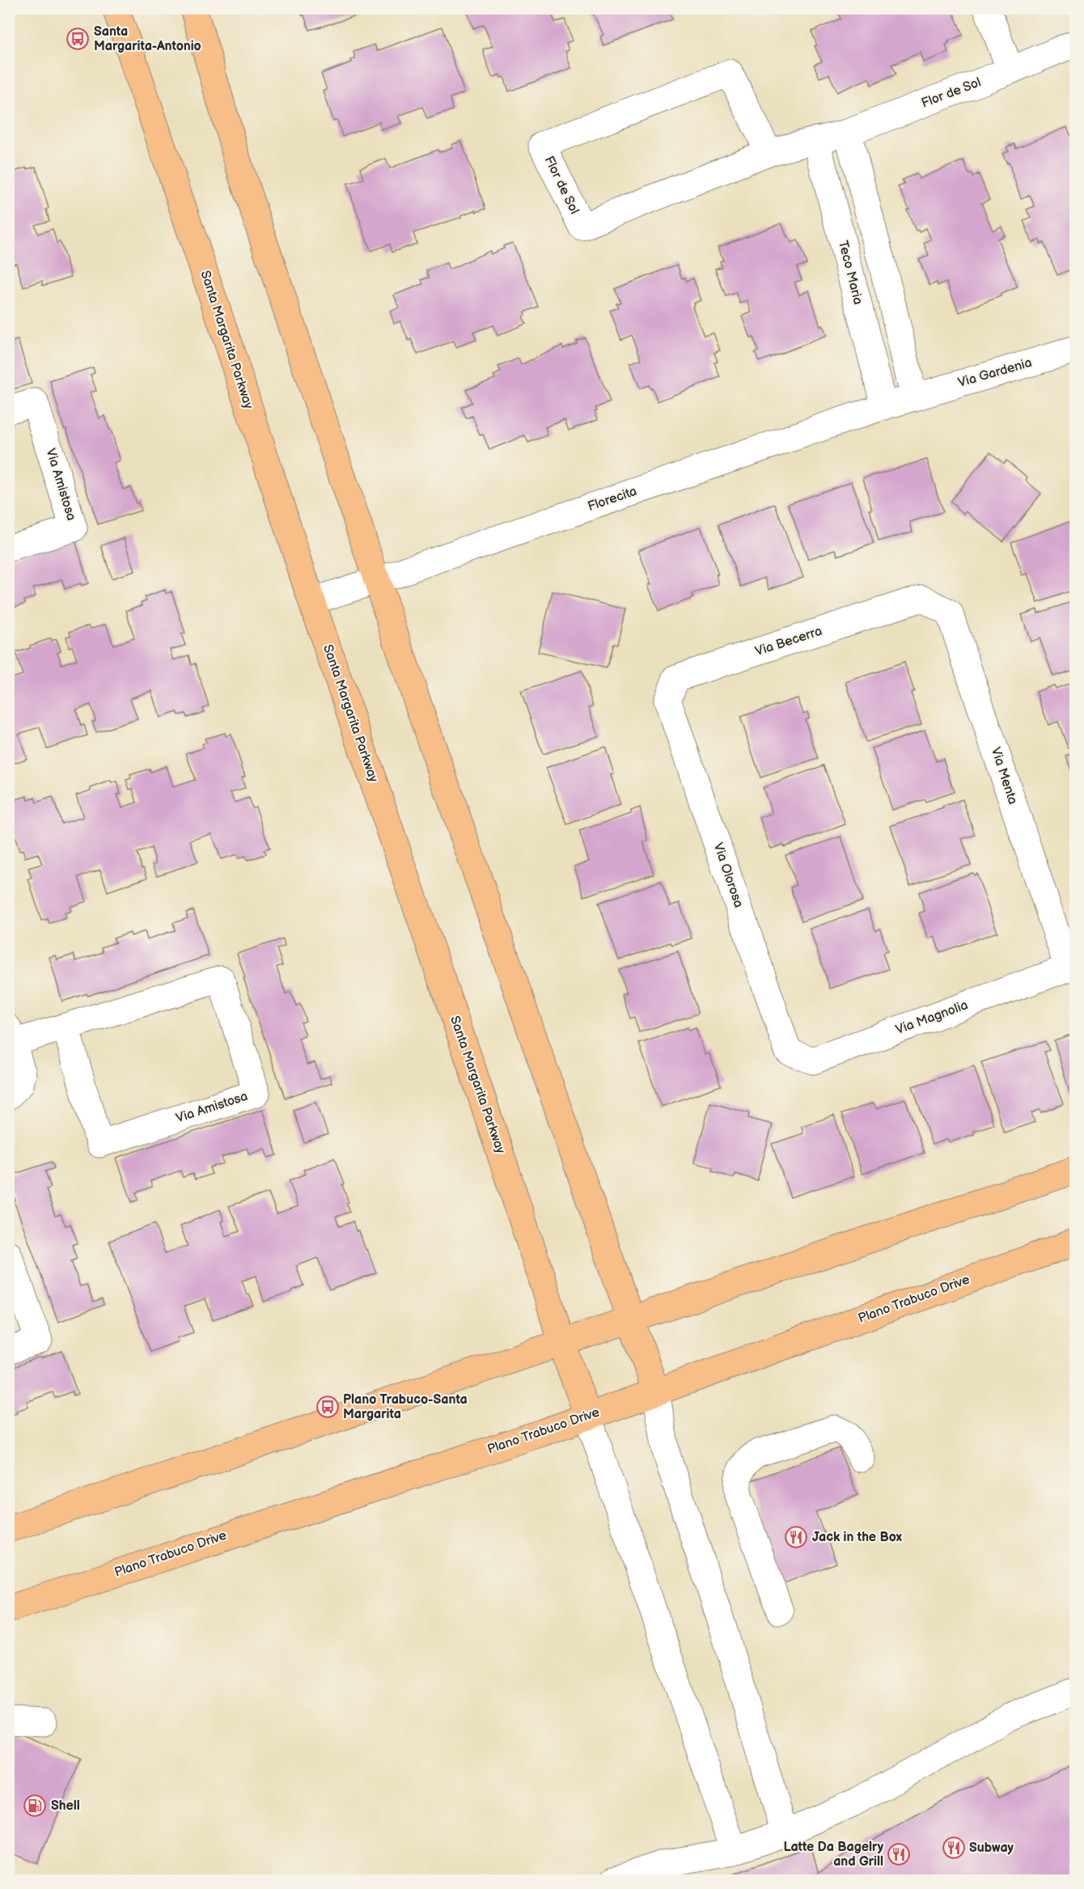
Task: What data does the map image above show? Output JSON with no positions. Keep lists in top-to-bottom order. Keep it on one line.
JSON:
{"streets":{"main road":["Santa Margarita Parkway","Plano Trabuco Drive"],"street":["Flor de Sol","Teco Maria","Via Gardenia","Via Amistosa","Florecita","Via Becerra","Via Menta","Via Olorosa","Via Magnolia"]},"crossings":[["Flor de Sol","Teco Maria"],["Teco Maria","Florecita"],["Santa Margarita Parkway","Florecita"],["Santa Margarita Parkway","Plano Trabuco Drive"],["Via Gardenia","Florecita"],["Via Becerra","Via Menta"],["Via Becerra","Via Olorosa"],["Via Menta","Via Magnolia"],["Via Olorosa","Via Magnolia"]],"places":{"bus stop":["Santa Margarita-Antonio","Plano Trabuco-Santa Margarita"],"restaurant":["Jack in the Box","Subway","Latte Da Bagelry and Grill"],"fuel station":["Shell"]}}
